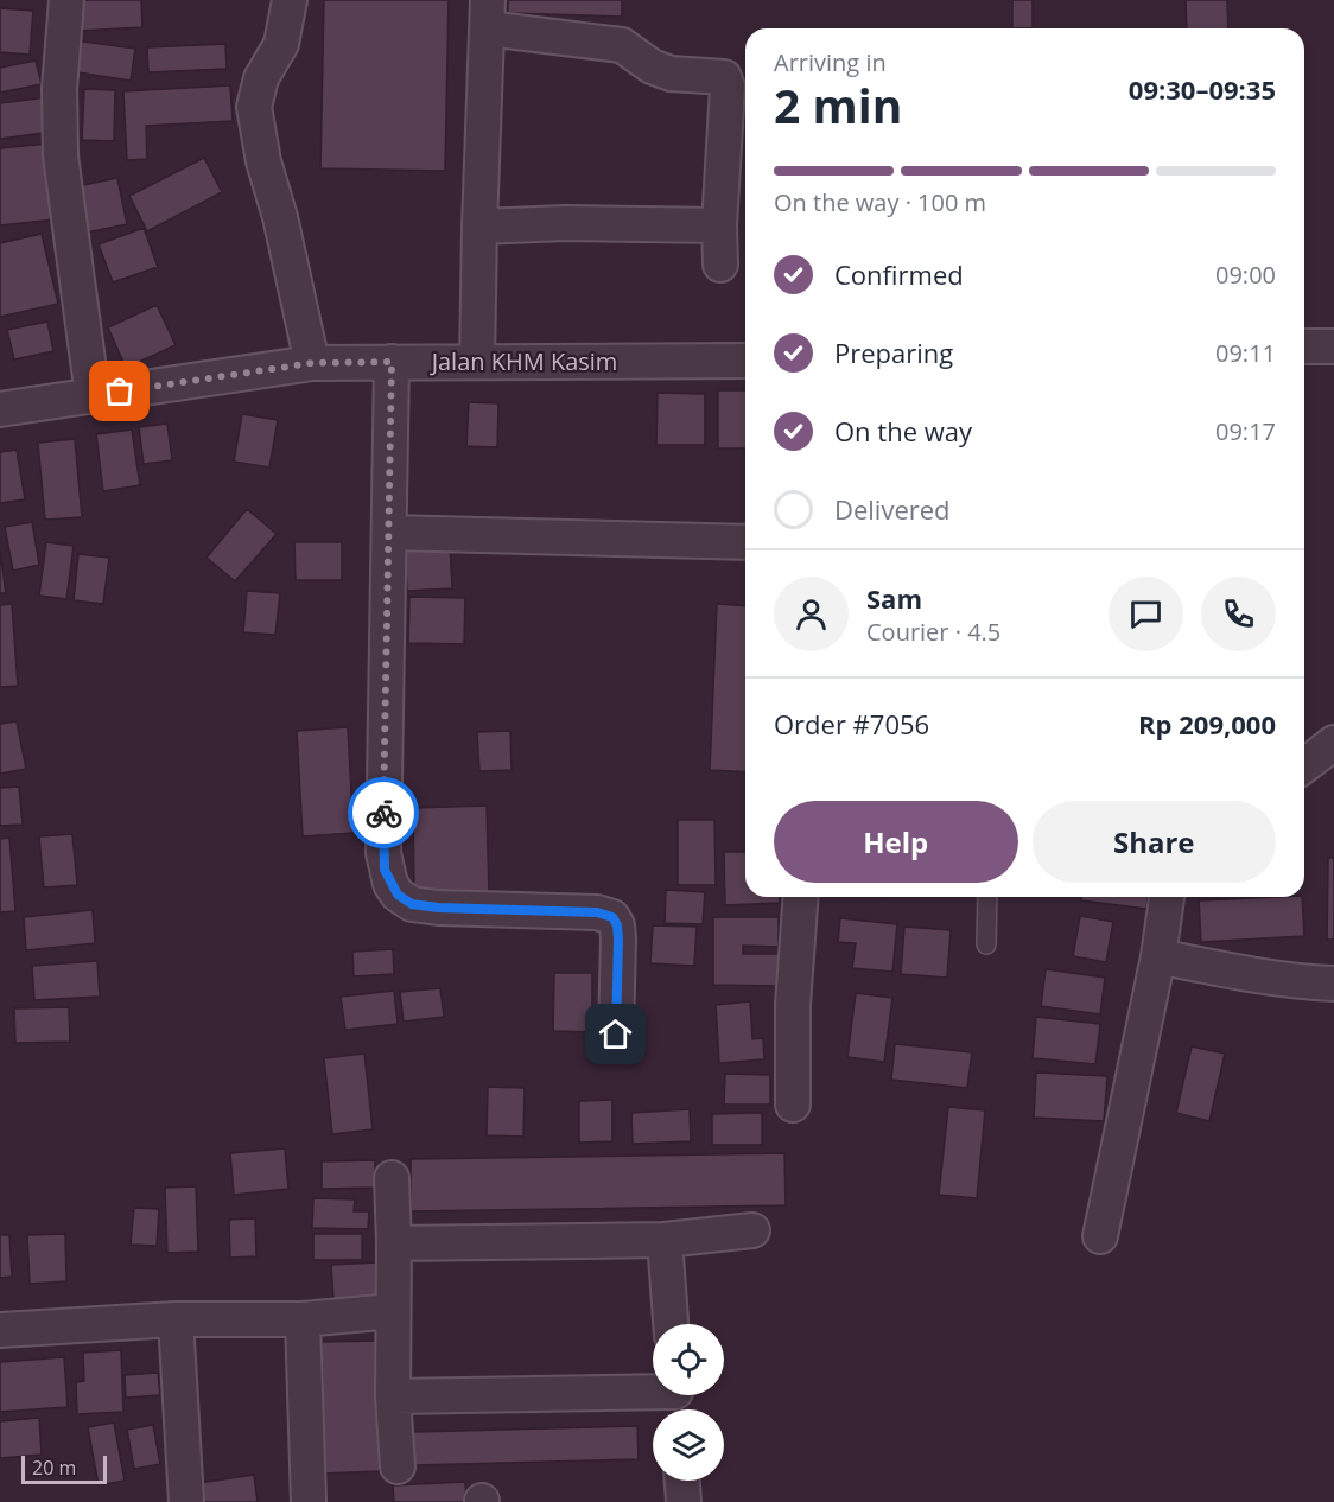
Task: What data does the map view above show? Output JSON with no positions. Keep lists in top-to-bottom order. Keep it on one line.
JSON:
{"streets":{"street":["Jalan KHM Kasim"]},"scale_bar":"20 m","page":{"heading":["2 min","Arriving in","09:30–09:35"],"panel":["Sam","Courier · 4.5","Order #7056","Rp 209,000"],"bar":"On the way · 100 m","list":[["Confirmed","09:00"],["Preparing","09:11"],["On the way","09:17"],"Delivered"],"buttons":["Help","Share"],"scale":"20 m"}}
